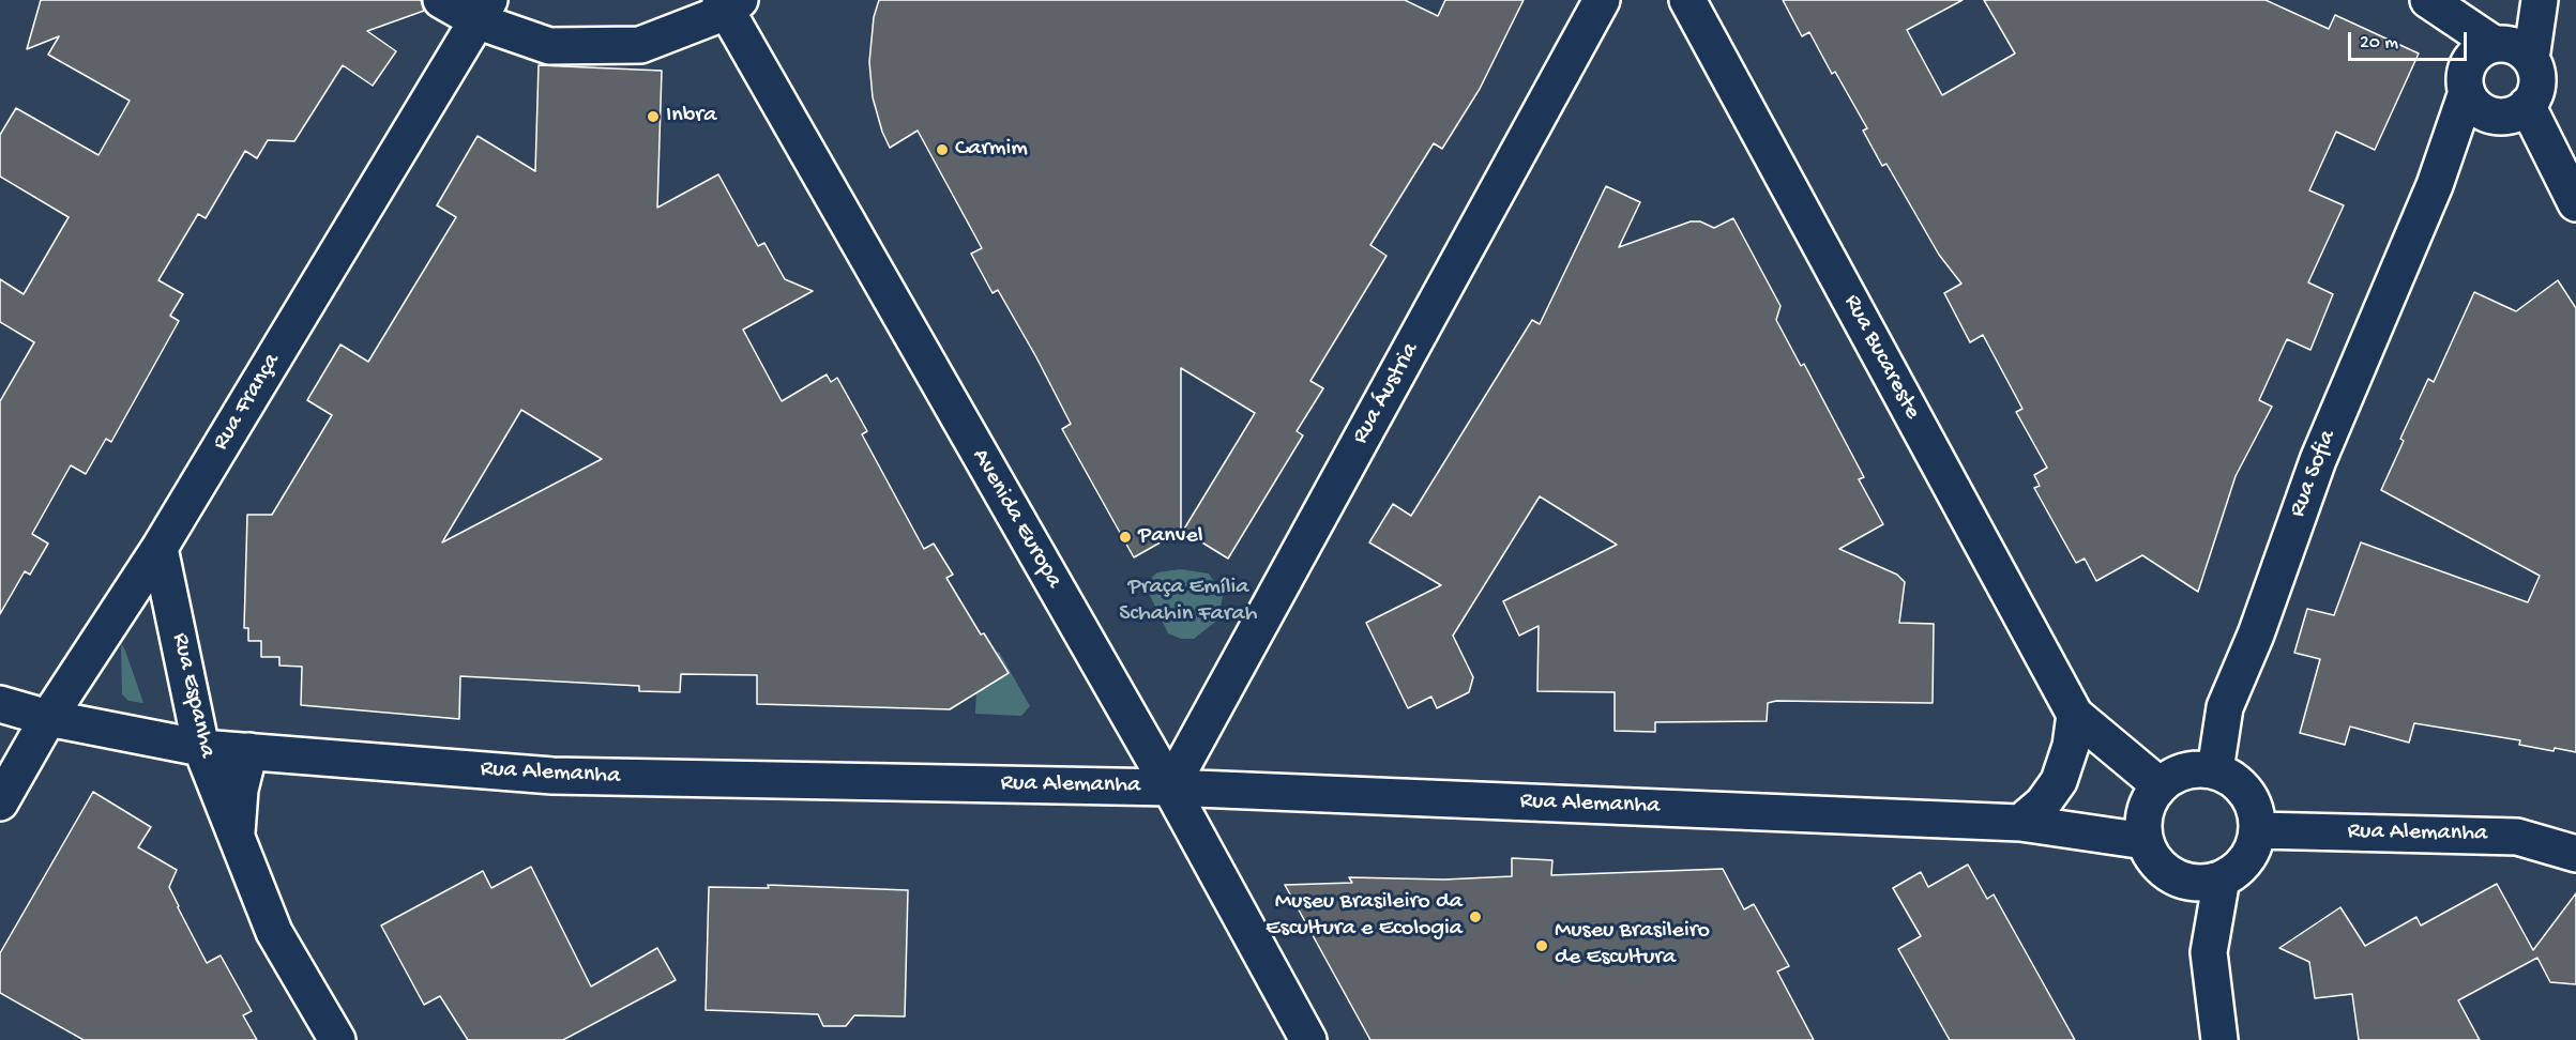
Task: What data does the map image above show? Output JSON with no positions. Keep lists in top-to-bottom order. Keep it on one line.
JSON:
{"streets":{"street":["Rua Bucareste","Rua Áustria","Rua França","Rua Sofia","Avenida Europa","Rua Espanha","Rua Alemanha"]},"crossings":[["Rua Bucareste","Rua Sofia"],["Rua Bucareste","Rua Alemanha"],["Rua Áustria","Avenida Europa"],["Rua Áustria","Rua Alemanha"],["Rua França","Rua Espanha"],["Rua França","Rua Alemanha"],["Rua Sofia","Rua Alemanha"],["Avenida Europa","Rua Alemanha"],["Rua Espanha","Rua Alemanha"]],"parks":["Praça Emília Schahin Farah"],"places":["Inbra","Carmim","Panvel","Museu Brasileiro da Escultura e Ecologia","Museu Brasileiro de Escultura"],"scale_bar":"20 m"}
